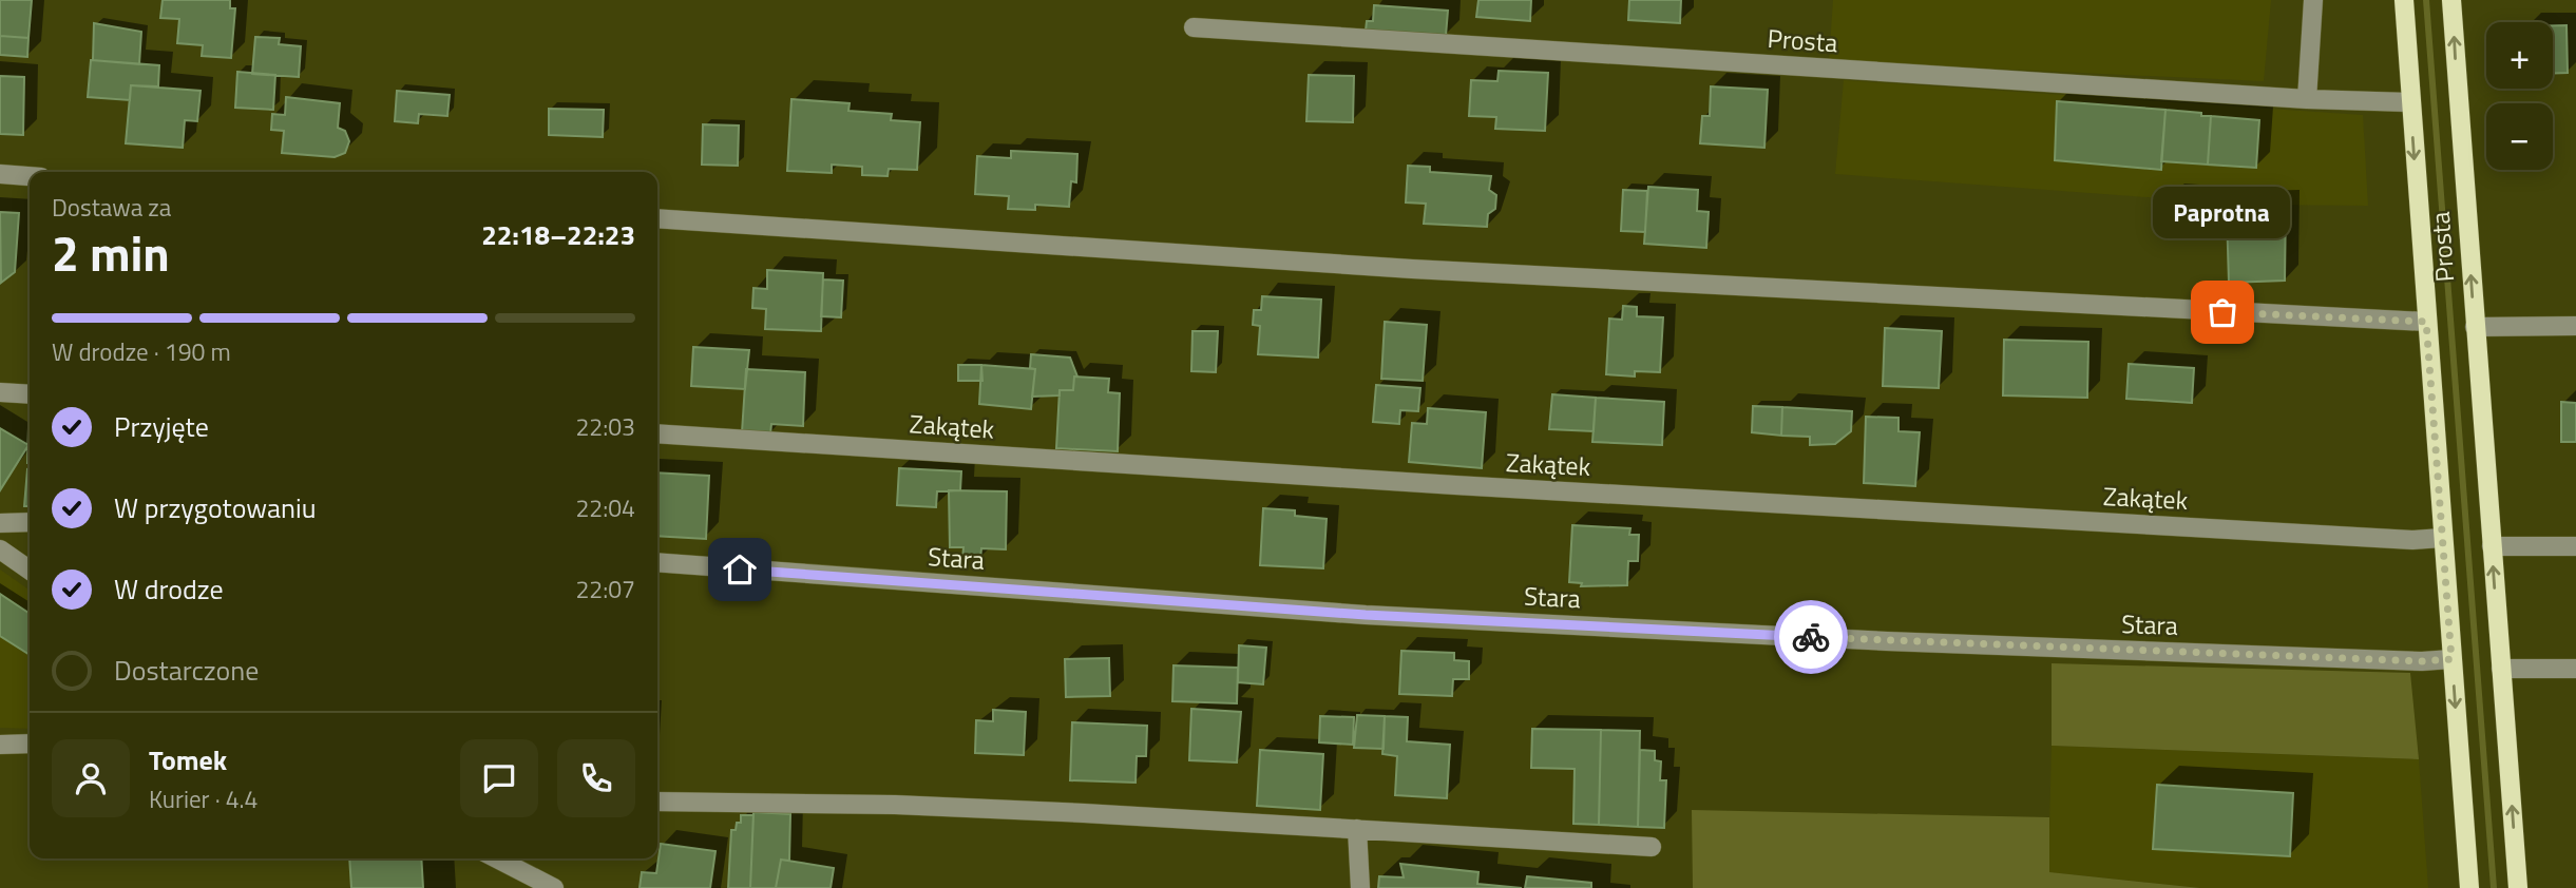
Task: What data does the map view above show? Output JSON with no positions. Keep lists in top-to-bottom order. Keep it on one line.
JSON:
{"streets":{"main road":["Prosta"],"street":["Zakątek","Stara"]},"crossings":[["Prosta","Zakątek"],["Prosta","Stara"]],"places":["Paprotna"],"page":{"map_buttons":["+","−"],"heading":["2 min","Dostawa za","22:18–22:23"],"panel":["Tomek","Kurier · 4.4"],"bubble":"Paprotna","bar":"W drodze · 190 m","list":[["Przyjęte","22:03"],["W przygotowaniu","22:04"],["W drodze","22:07"],"Dostarczone"]}}
